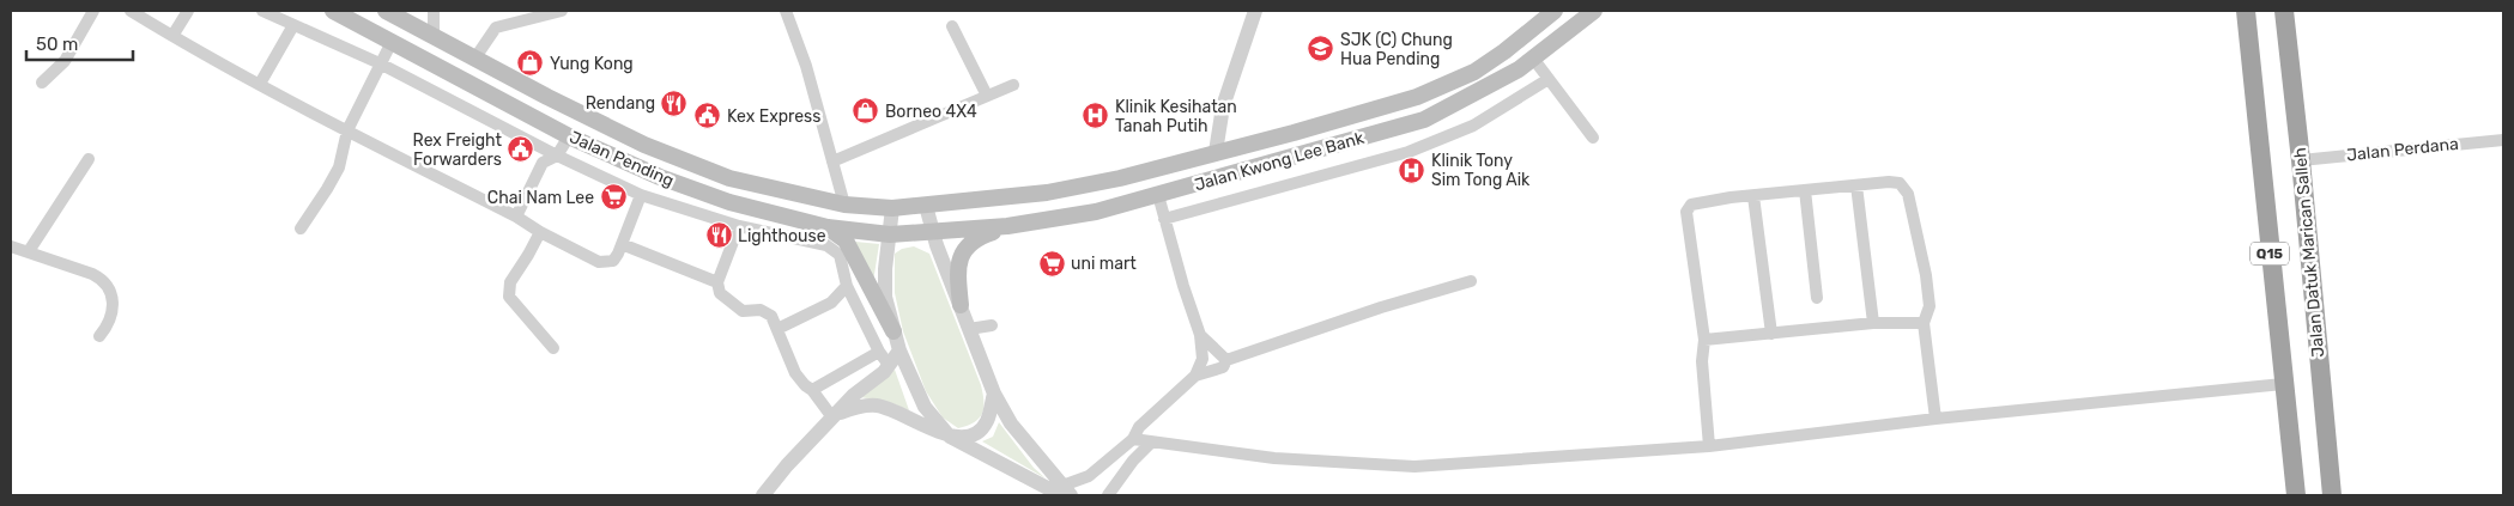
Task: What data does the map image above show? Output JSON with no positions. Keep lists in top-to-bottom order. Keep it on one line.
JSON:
{"streets":{"highway":["Jalan Datuk Marican Salleh","Q15"],"main road":["Jalan Pending","Jalan Kwong Lee Bank"],"street":["Jalan Perdana"]},"crossings":[["Jalan Perdana","Jalan Datuk Marican Salleh"],["Jalan Pending","Jalan Kwong Lee Bank"]],"places":{"school or university":["SJK (C) Chung Hua Pending"],"shop":["Yung Kong","Borneo 4X4"],"restaurant":["Rendang","Lighthouse"],"public building":["Kex Express","Rex Freight Forwarders"],"hospital":["Klinik Kesihatan Tanah Putih","Klinik Tony Sim Tong Aik"],"supermarket":["Chai Nam Lee","uni mart"]},"scale_bar":"50 m"}
